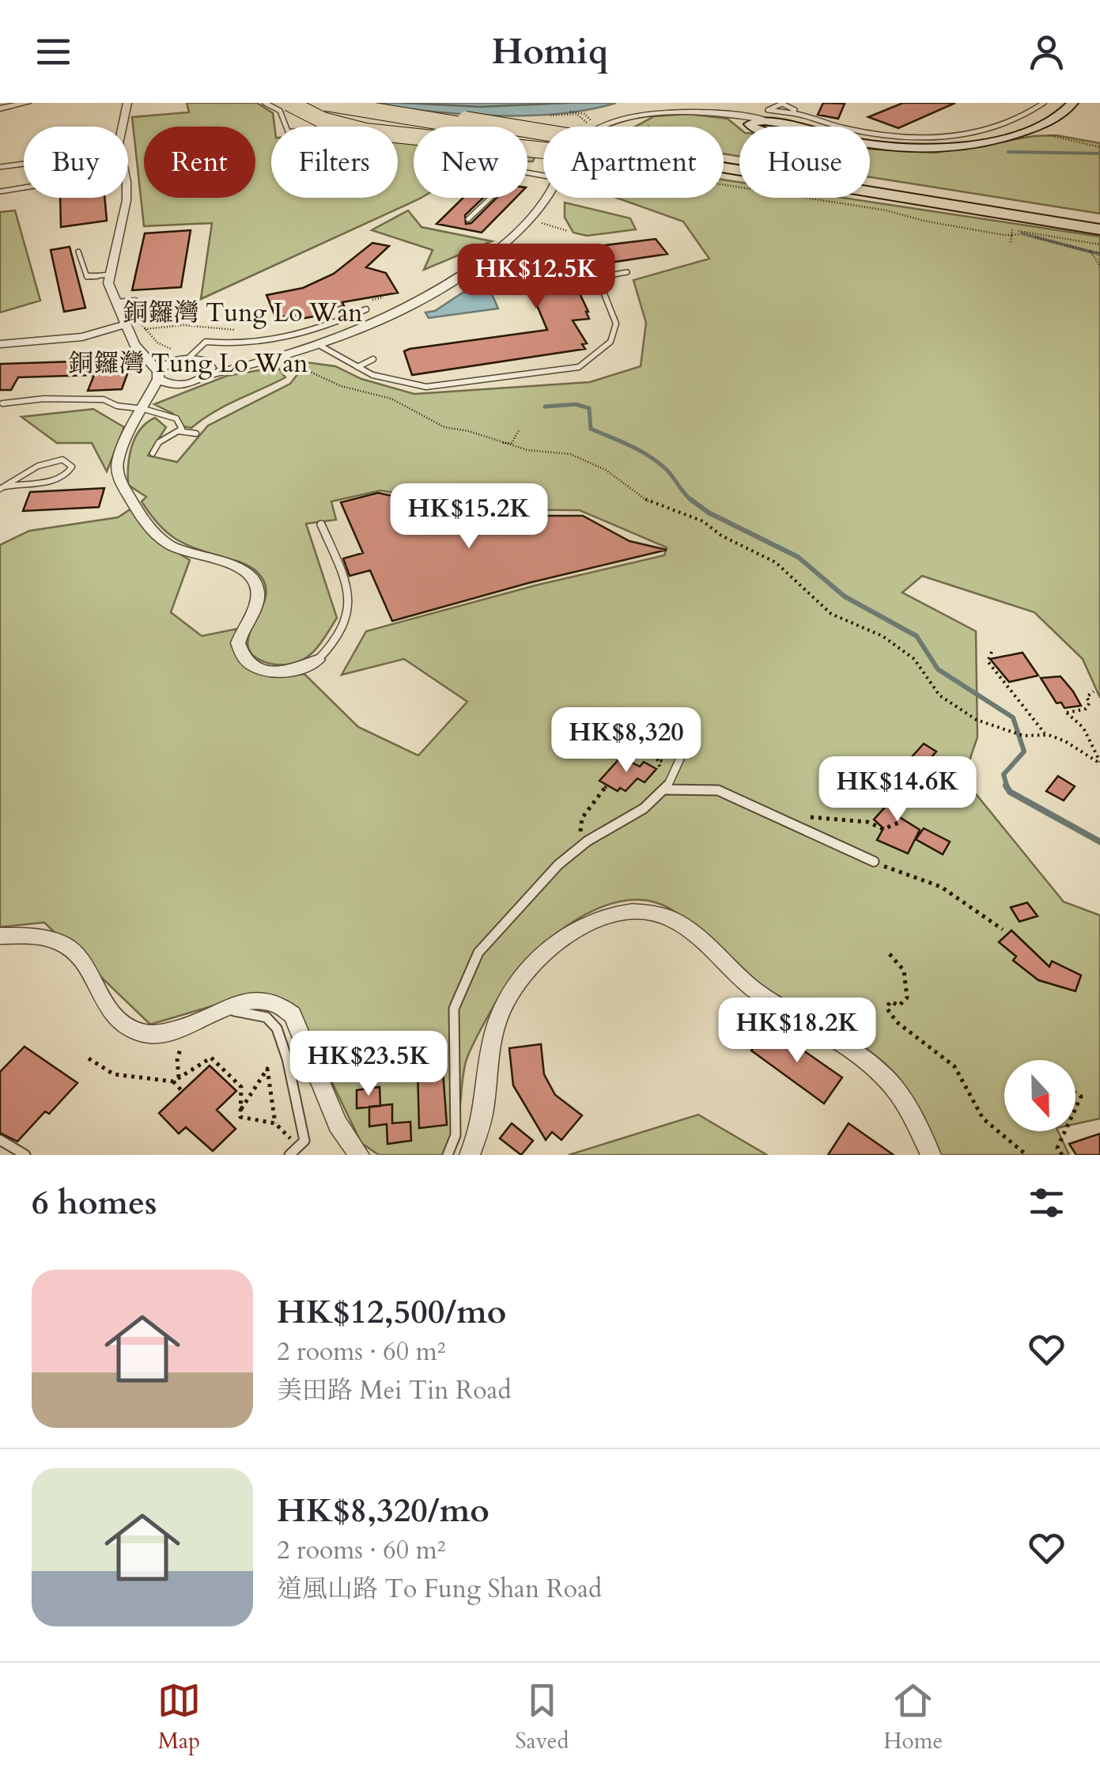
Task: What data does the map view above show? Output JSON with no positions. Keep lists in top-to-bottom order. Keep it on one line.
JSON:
{"districts":["銅鑼灣 Tung Lo Wan","銅鑼灣 Tung Lo Wan"],"north":"bottom","page":{"header":"Homiq","chip":["Buy","Rent","Filters","New","Apartment","House"],"price":["HK$12.5K","HK$15.2K","HK$8,320","HK$14.6K","HK$18.2K","HK$23.5K"],"heading":"6 homes","list":[{"name":"HK$12,500/mo","note":"2 rooms · 60 m² · 美田路 Mei Tin Road"},{"name":"HK$8,320/mo","note":"2 rooms · 60 m² · 道風山路 To Fung Shan Road"}],"tabs":["Map","Saved","Home"]}}
